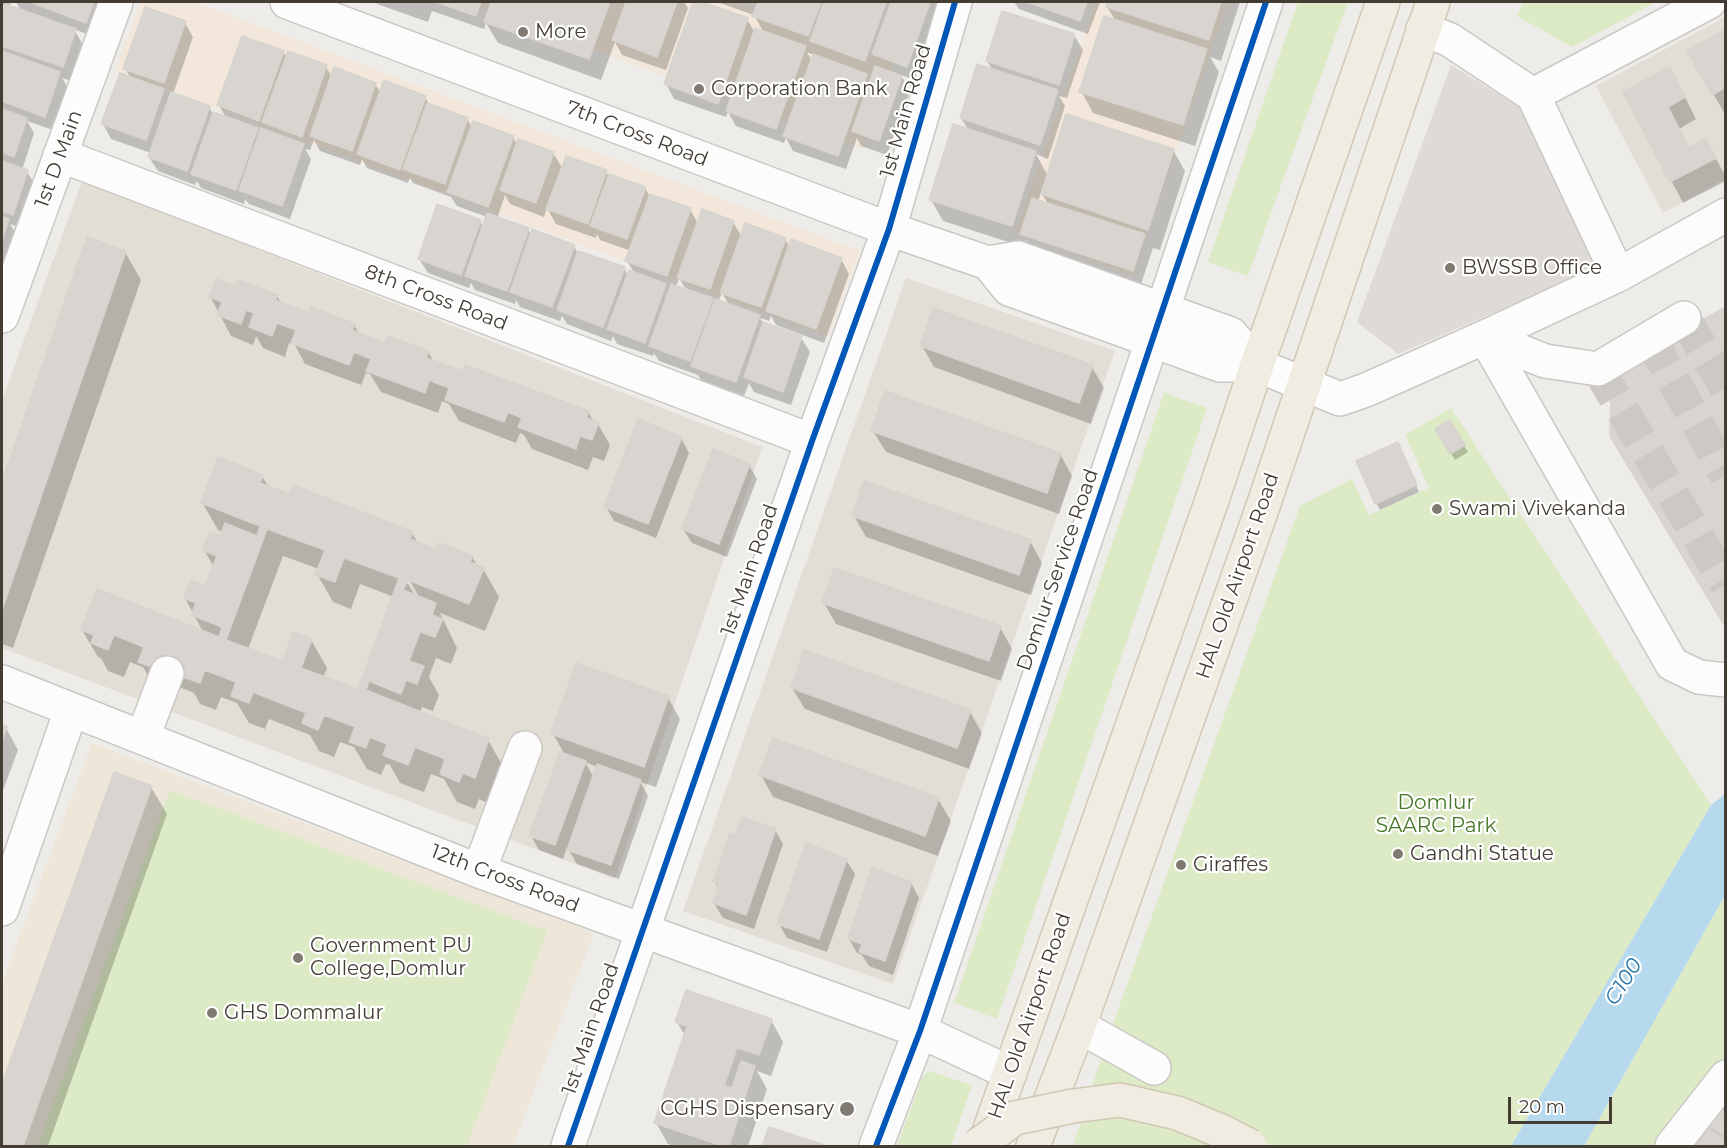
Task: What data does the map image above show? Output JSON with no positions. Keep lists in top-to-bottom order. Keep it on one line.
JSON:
{"streets":{"main road":["HAL Old Airport Road"],"street":["1st Main Road","7th Cross Road","1st D Main","8th Cross Road","Domlur Service Road","12th Cross Road"]},"crossings":[["1st Main Road","7th Cross Road"],["1st Main Road","8th Cross Road"],["1st Main Road","12th Cross Road"],["7th Cross Road","Domlur Service Road"],["7th Cross Road","HAL Old Airport Road"],["1st D Main","8th Cross Road"],["Domlur Service Road","12th Cross Road"],["HAL Old Airport Road","12th Cross Road"]],"water":["C100"],"parks":["Domlur SAARC Park"],"places":["More","Corporation Bank","BWSSB Office","Swami Vivekanda","Gandhi Statue","Giraffes","Government PU College,Domlur","GHS Dommalur","CGHS Dispensary"],"scale_bar":"20 m"}
